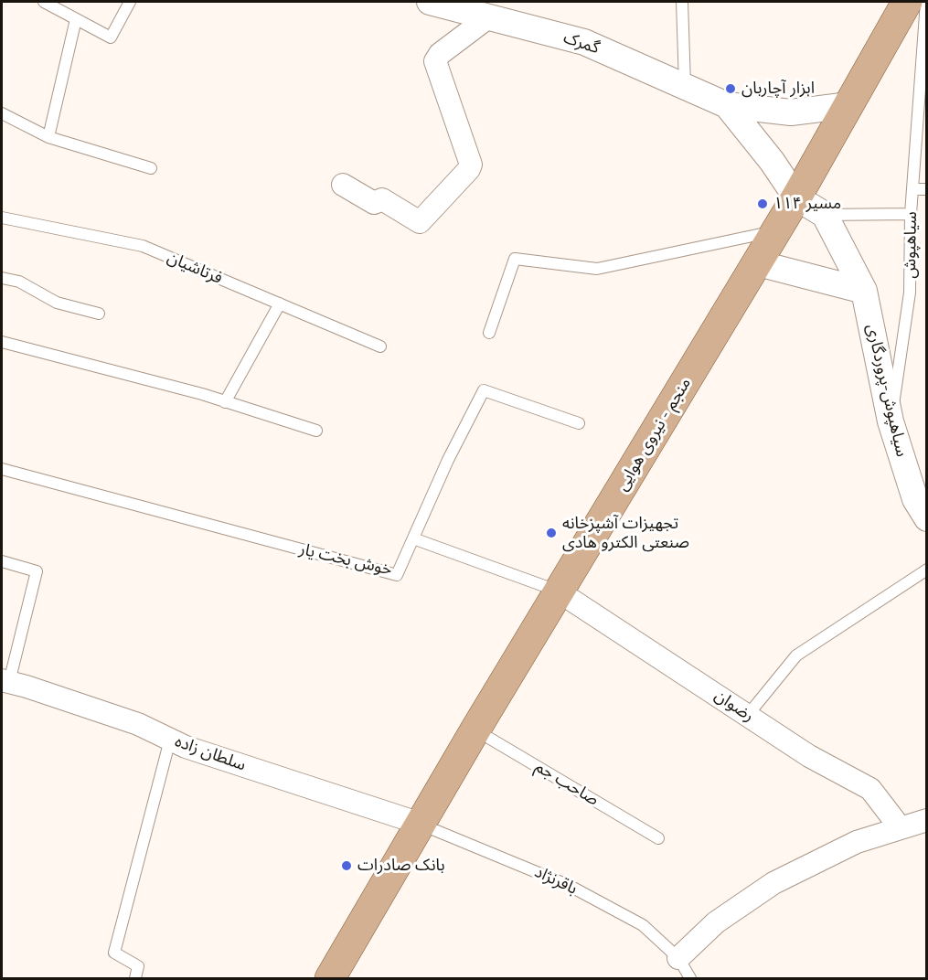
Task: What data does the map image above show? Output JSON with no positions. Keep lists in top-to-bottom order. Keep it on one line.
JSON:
{"streets":{"main road":["منجم - نیروی هوایی"],"street":["گمرک","سیاهپوش-پروردگاری","رضوان","سلطان زاده"],"lane":["سیاهپوش","فرتاشیان","خوش بخت یار","صاحب جم","باقرنژاد"]},"crossings":[["گمرک","منجم - نیروی هوایی"],["سیاهپوش","سیاهپوش-پروردگاری"],["منجم - نیروی هوایی","رضوان"],["منجم - نیروی هوایی","سلطان زاده"],["منجم - نیروی هوایی","صاحب جم"],["منجم - نیروی هوایی","باقرنژاد"],["سلطان زاده","باقرنژاد"]],"places":["ابزار آچاربان","مسیر ۱۱۴","تجهیزات آشپزخانه صنعتی الکترو هادی","بانک صادرات"]}
